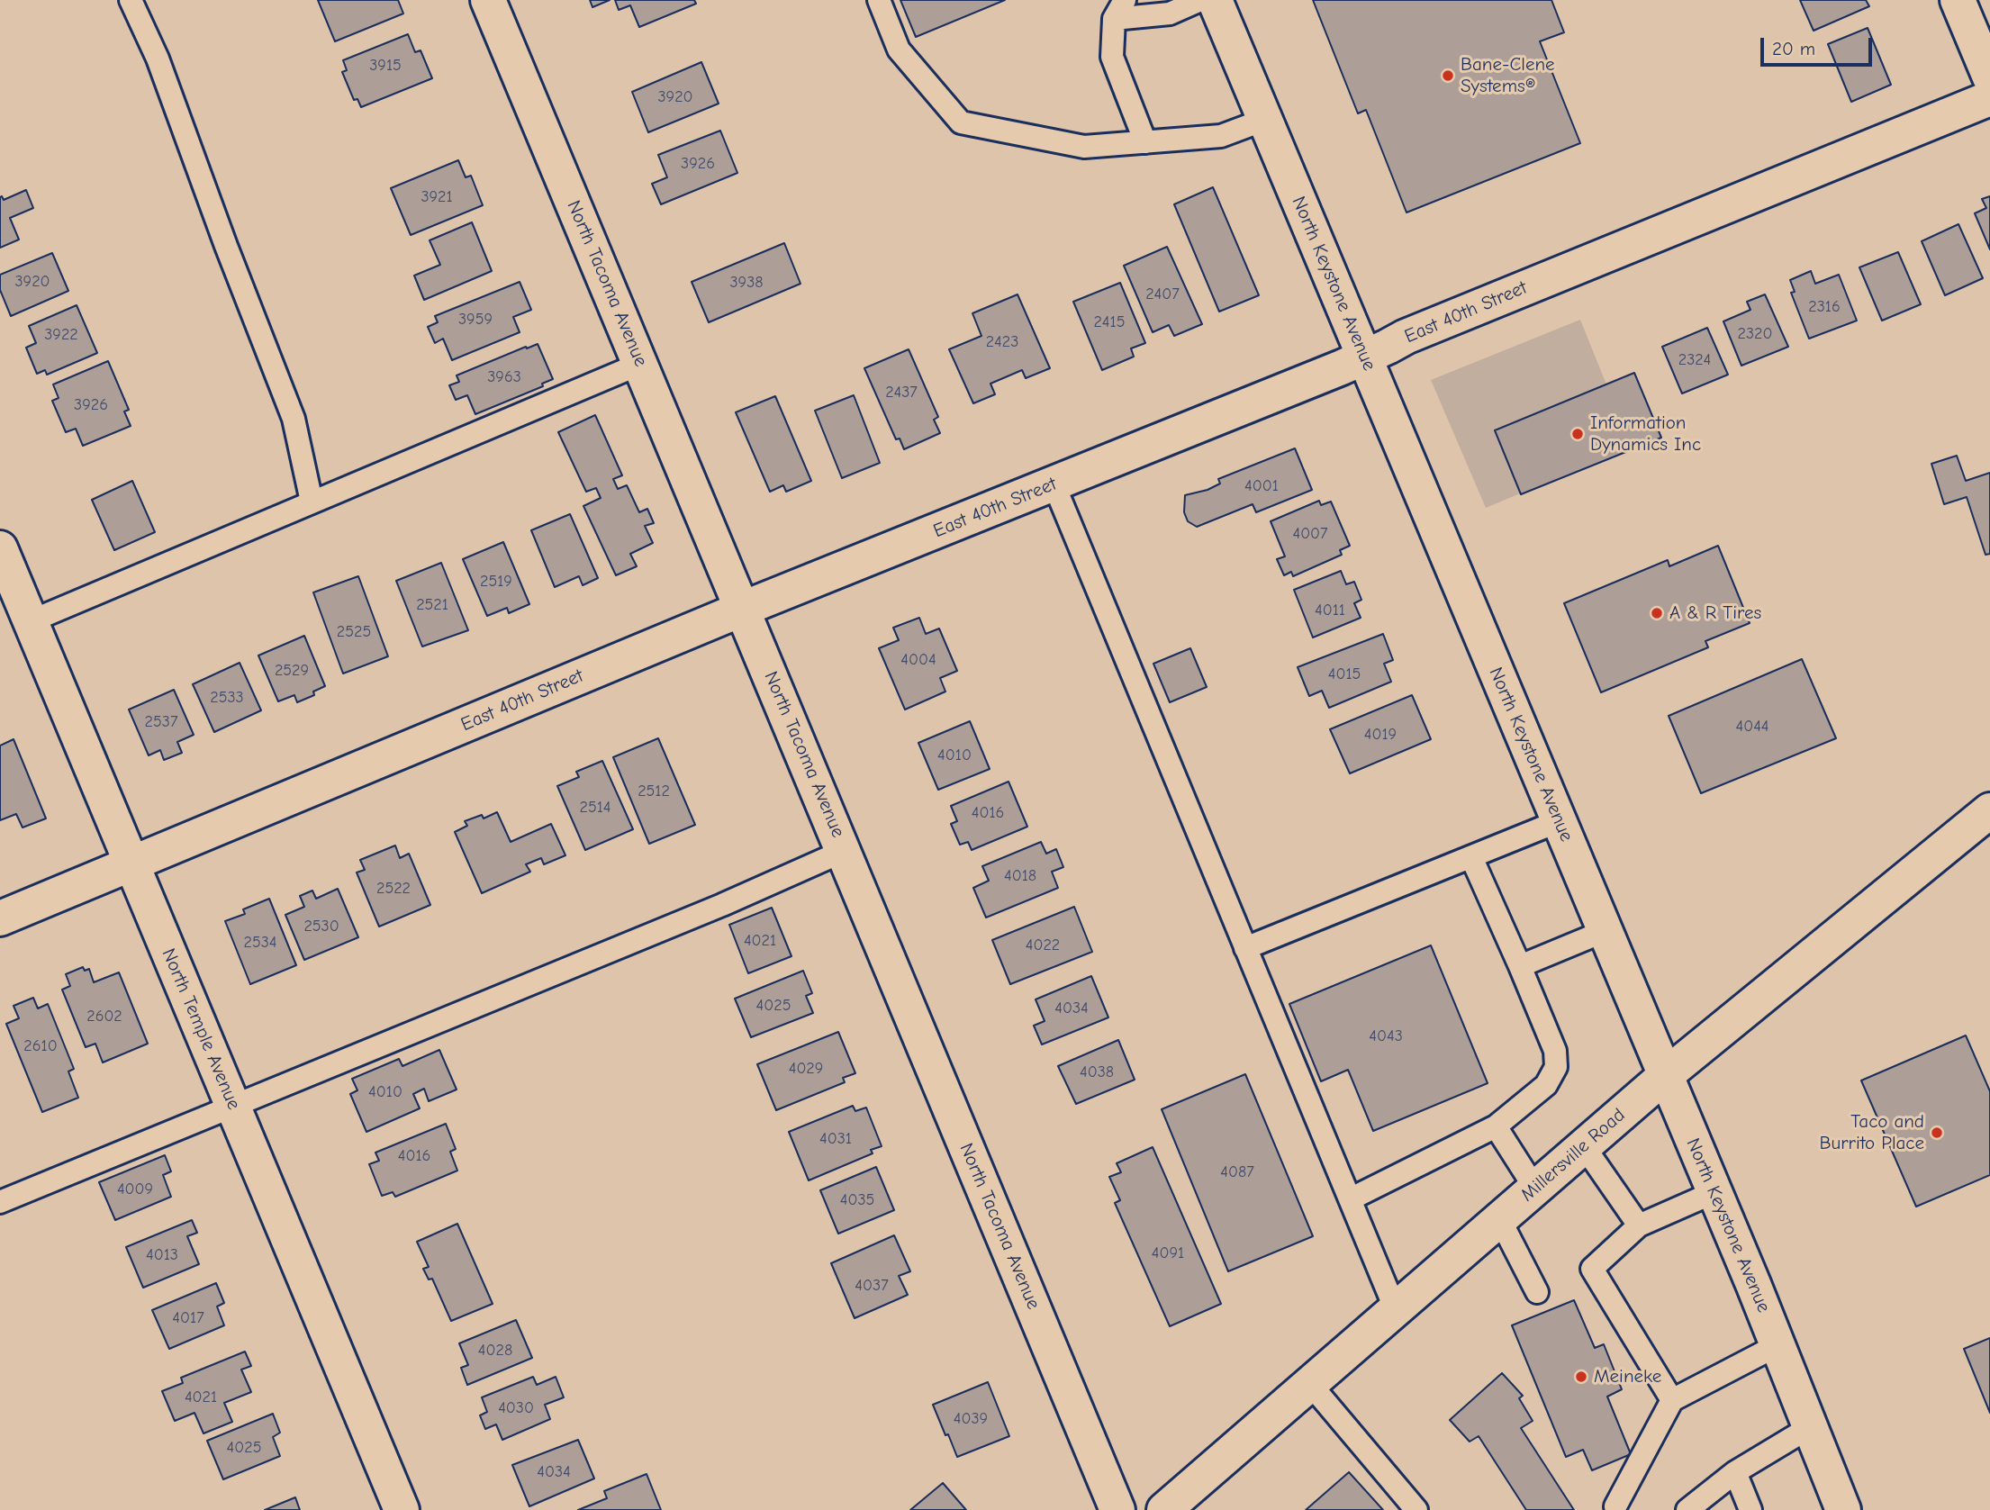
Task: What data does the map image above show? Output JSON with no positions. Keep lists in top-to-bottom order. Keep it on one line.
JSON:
{"streets":{"street":["North Tacoma Avenue","North Keystone Avenue","East 40th Street","North Temple Avenue","Millersville Road"]},"crossings":[["North Tacoma Avenue","East 40th Street"],["North Keystone Avenue","East 40th Street"],["North Keystone Avenue","Millersville Road"],["East 40th Street","North Temple Avenue"]],"places":["Bane-Clene Systems®","Information Dynamics Inc","A & R Tires","Taco and Burrito Place","Meineke"],"house_numbers":["3915","3920","3926","3921","3920","3938","2407","2316","3959","2415","2320","3922","2423","2324","3963","2437","3926","4001","4007","2519","2521","4011","2525","4004","2529","4015","2533","2537","4044","4019","4010","2512","2514","4016","4018","2522","2530","4021","2534","4022","4025","4034","2602","4043","2610","4029","4038","4010","4031","4016","4087","4009","4035","4091","4013","4037","4017","4028","4021","4030","4039","4025","4034"],"scale_bar":"20 m"}
